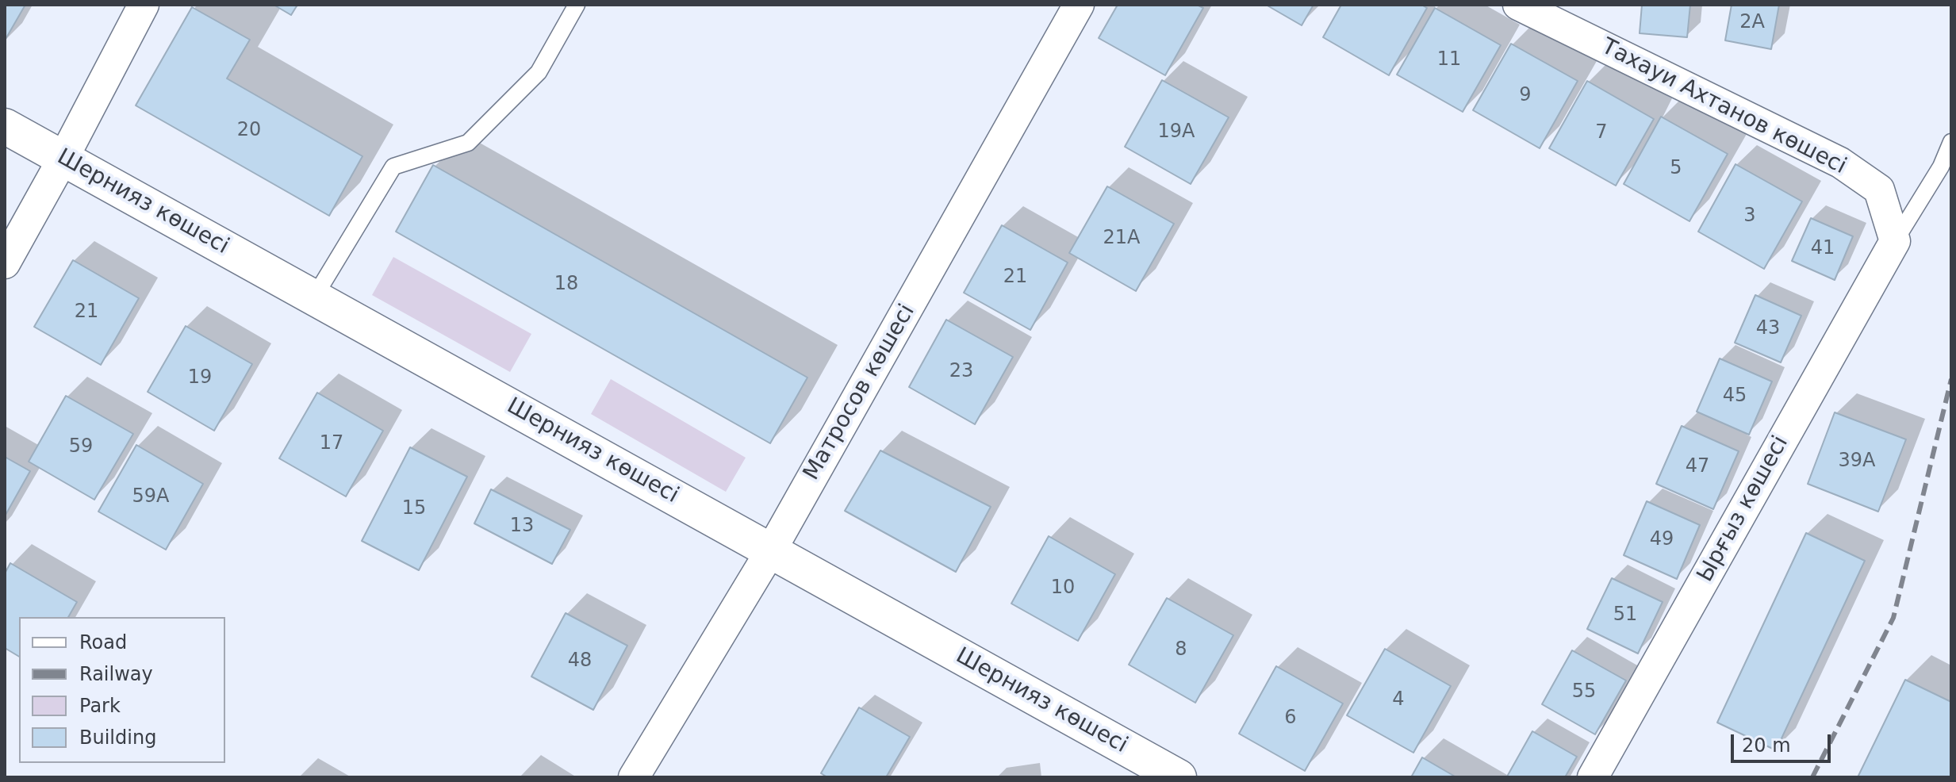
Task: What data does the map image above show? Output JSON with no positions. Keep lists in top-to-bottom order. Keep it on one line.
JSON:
{"streets":{"street":["Тахауи Ахтанов көшесі","Шернияз көшесі","Матросов көшесі","Ырғыз көшесі"]},"crossings":[["Тахауи Ахтанов көшесі","Ырғыз көшесі"],["Шернияз көшесі","Матросов көшесі"]],"house_numbers":["2А","11","9","20","19А","7","5","3","21А","41","21","18","21","43","23","19","45","17","59","39А","47","59А","15","13","49","10","51","8","48","55","4","6"],"legend":["Road","Railway","Park","Building"],"scale_bar":"20 m"}
